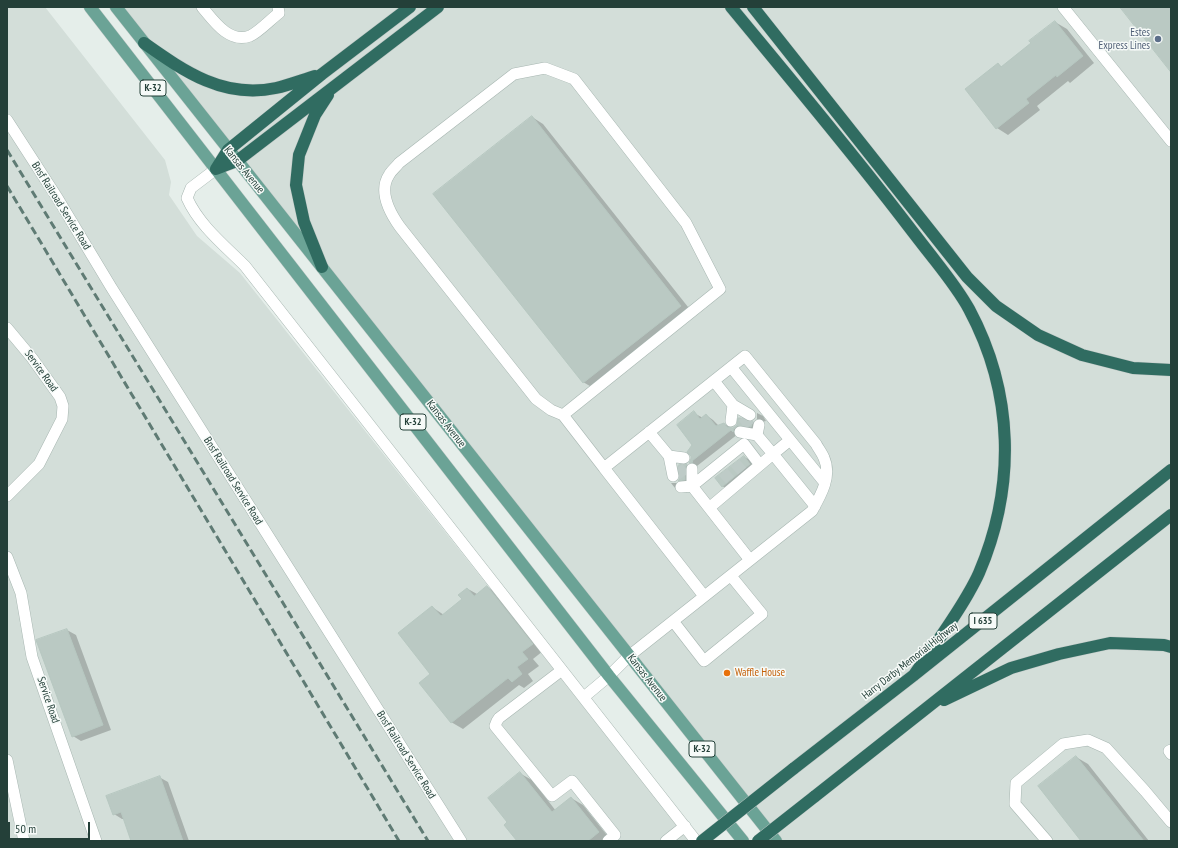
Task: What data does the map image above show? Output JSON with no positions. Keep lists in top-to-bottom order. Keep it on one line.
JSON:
{"streets":{"highway":["I 635","Harry Darby Memorial Highway"],"main road":["K-32","Kansas Avenue"],"street":["Bnsf Railroad Service Road","Service Road"]},"places":["Estes Express Lines","Waffle House"],"scale_bar":"50 m"}
